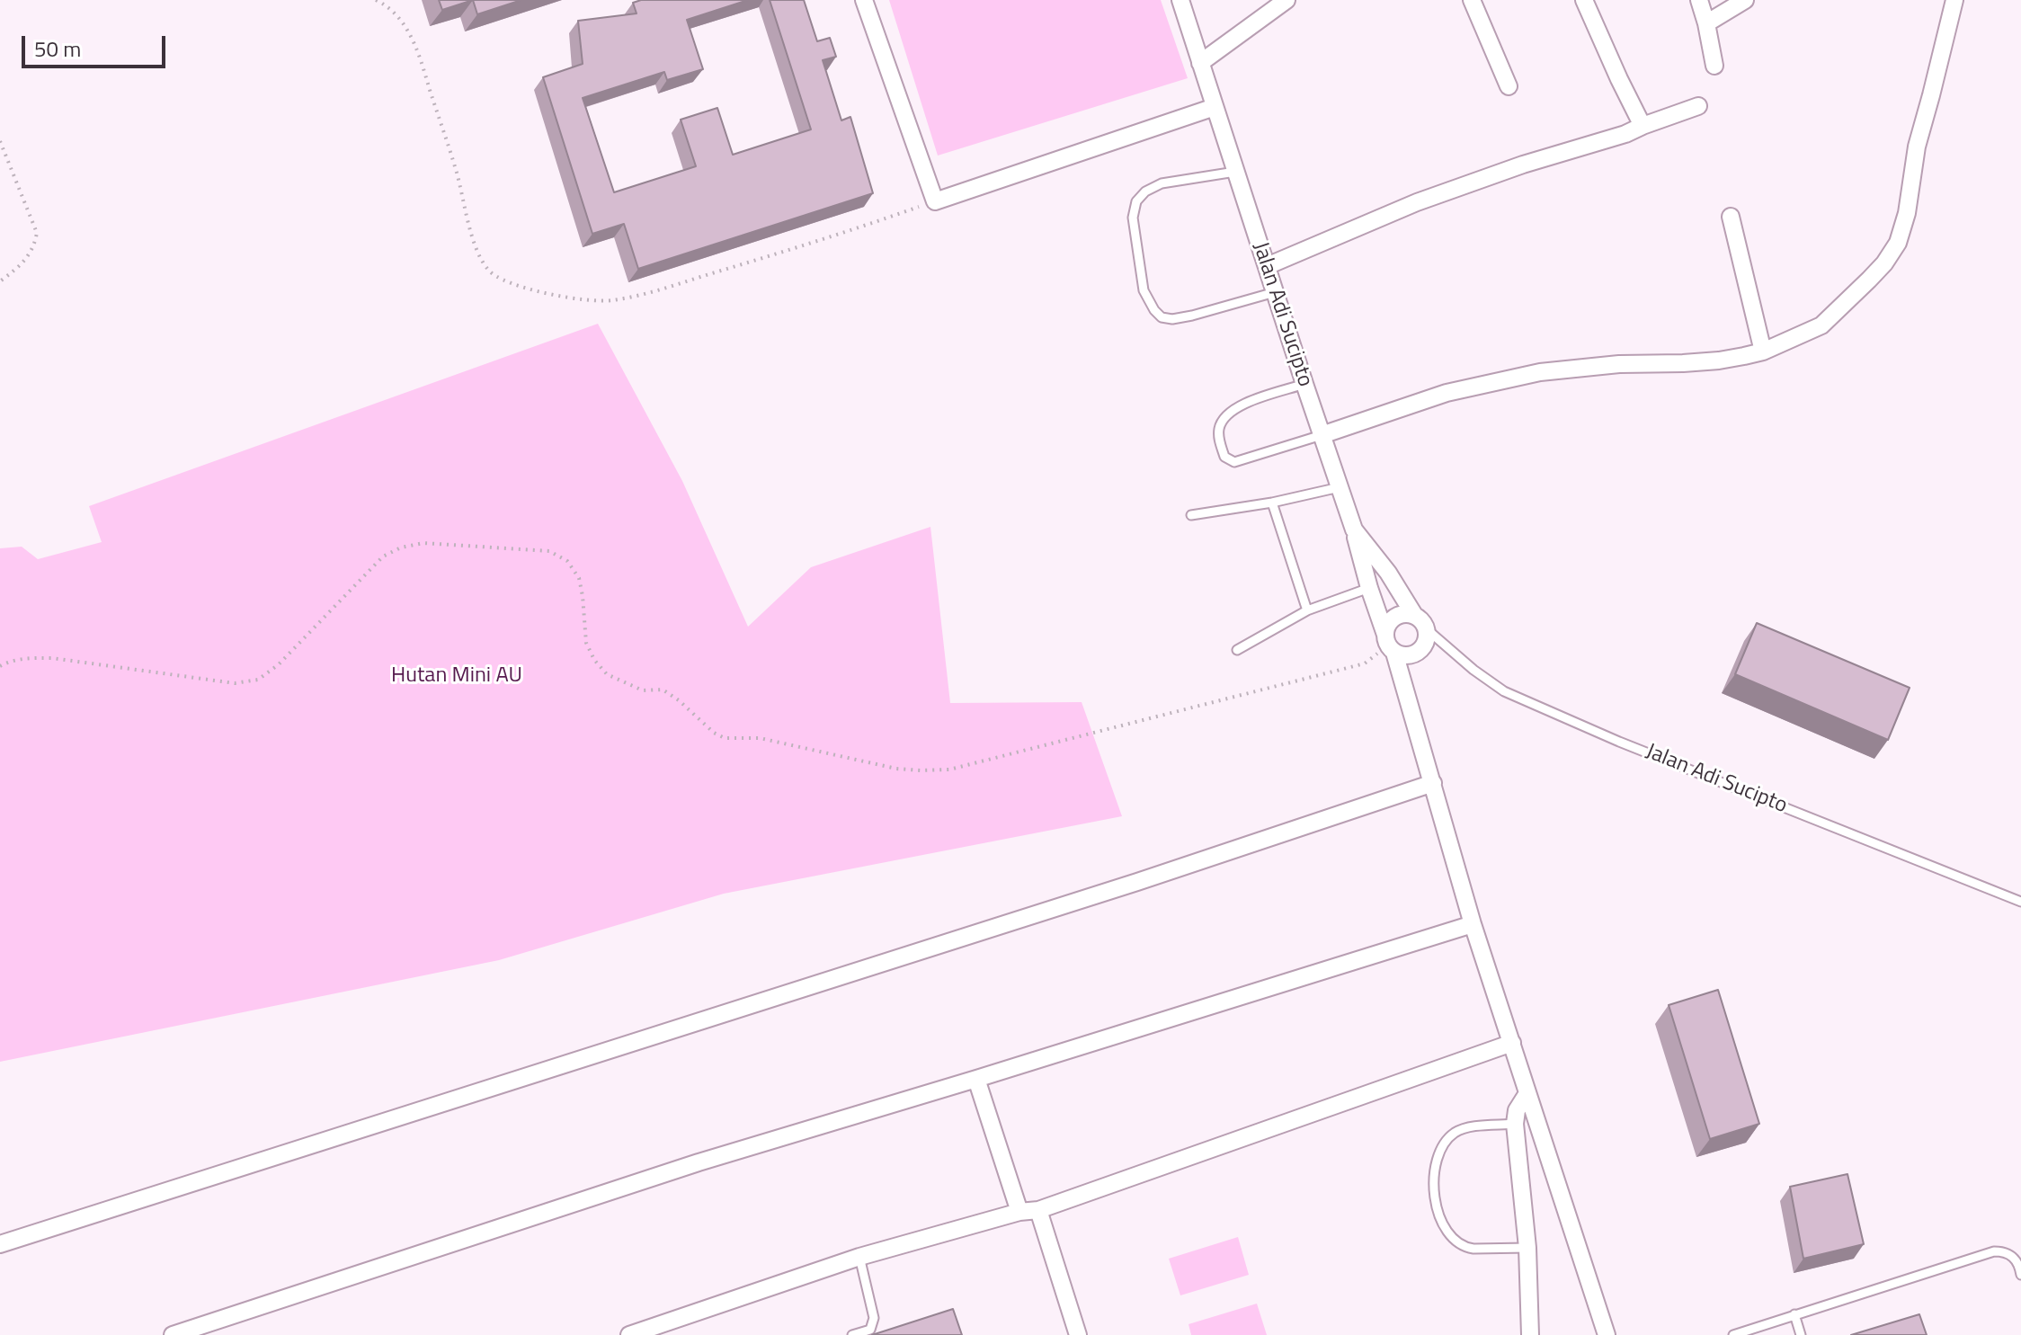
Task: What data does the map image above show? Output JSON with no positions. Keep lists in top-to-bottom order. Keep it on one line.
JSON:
{"streets":{"street":["Jalan Adi Sucipto"]},"parks":["Hutan Mini AU"],"scale_bar":"50 m"}
